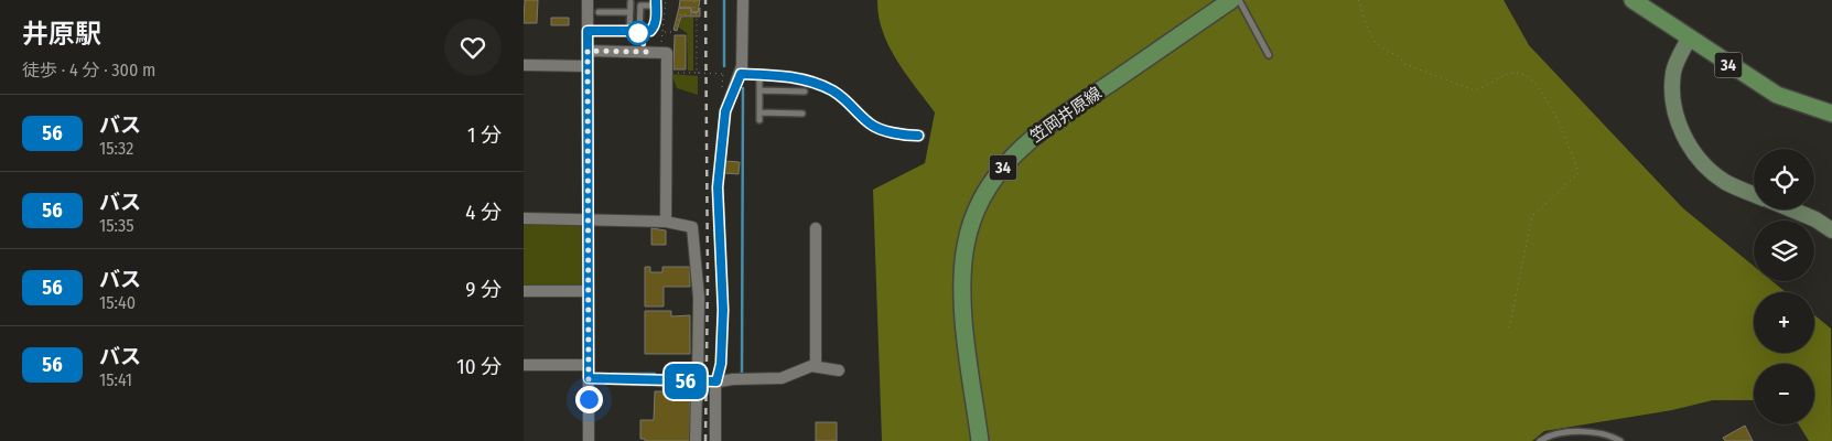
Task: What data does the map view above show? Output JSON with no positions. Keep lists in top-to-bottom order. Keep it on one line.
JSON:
{"streets":{"main road":["34","笠岡井原線"]},"lines":["bus line 56"],"page":{"heading":["井原駅","徒歩 · 4 分 · 300 m"],"on_map":"56","list":[{"mark":"56","name":"バス","note":"15:32","value":"1 分"},{"mark":"56","name":"バス","note":"15:35","value":"4 分"},{"mark":"56","name":"バス","note":"15:40","value":"9 分"},{"mark":"56","name":"バス","note":"15:41","value":"10 分"}],"map_buttons":["+","−"]}}
